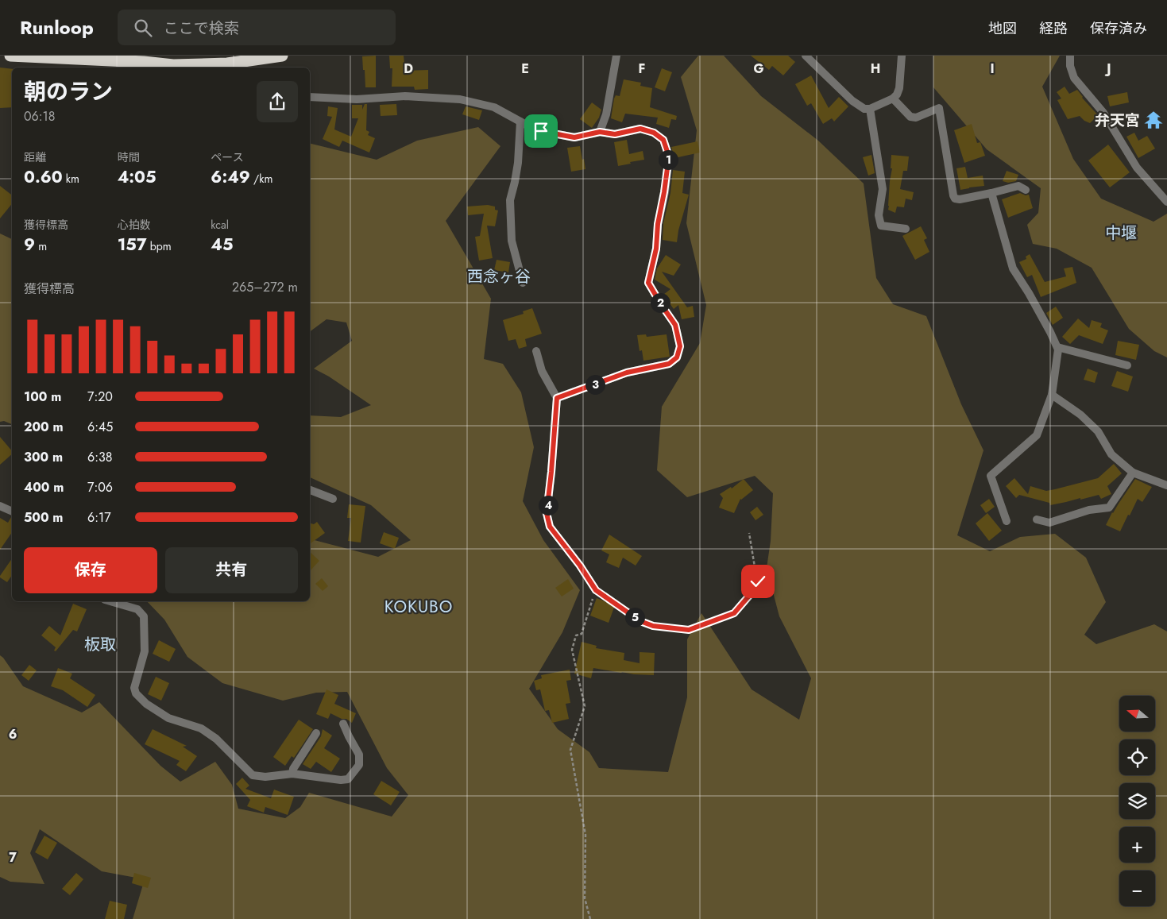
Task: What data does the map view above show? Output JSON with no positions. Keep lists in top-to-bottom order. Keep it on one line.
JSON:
{"districts":["中堰","西念ヶ谷","KOKUBO","板取"],"places":{"temple":["弁天宮"]},"north":"left","page":{"header":"Runloop","search":"ここで検索","nav":["地図","経路","保存済み"],"heading":["朝のラン","06:18"],"stats":[["距離","0.60 km"],["時間","4:05"],["ペース","6:49 /km"],["獲得標高","9 m"],["心拍数","157 bpm"],["kcal","45"]],"pins":["1","2","3","4","5"],"chart":["獲得標高","265–272 m"],"list":[{"name":"100 m","note":"7:20"},{"name":"200 m","note":"6:45"},{"name":"300 m","note":"6:38"},{"name":"400 m","note":"7:06"},{"name":"500 m","note":"6:17"}],"buttons":["保存","共有"],"map_buttons":["+","−"]},"grid":{"columns":["D","E","F","G","H","I","J"],"rows":["6","7"]}}
